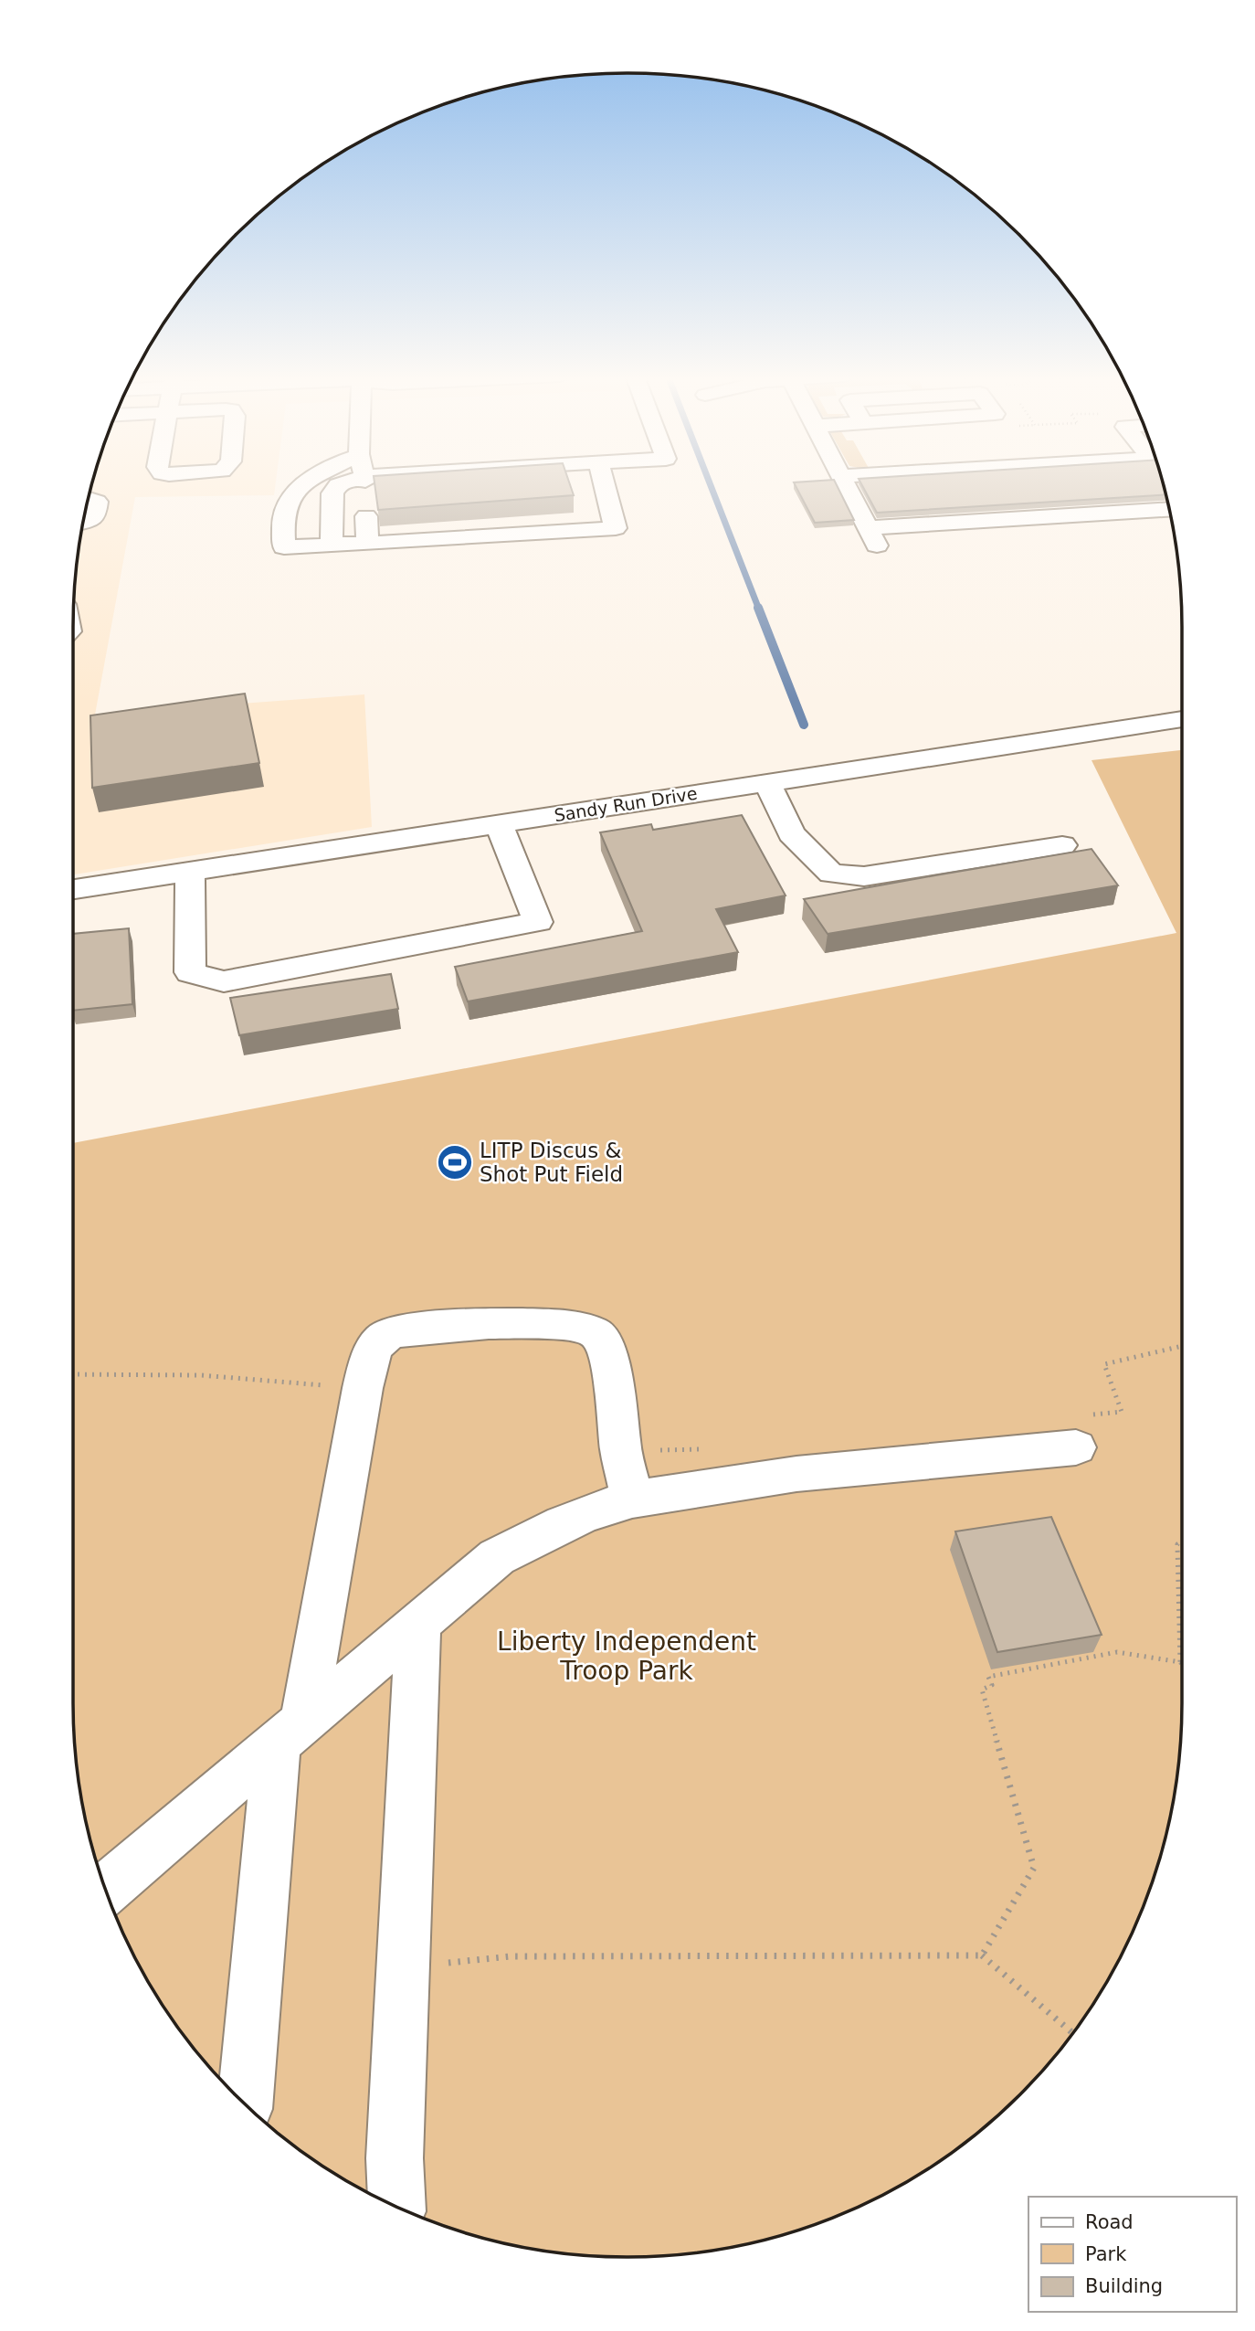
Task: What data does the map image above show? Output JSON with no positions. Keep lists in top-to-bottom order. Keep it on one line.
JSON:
{"streets":{"street":["Sandy Run Drive"]},"parks":["Liberty Independent Troop Park"],"places":{"sports":["LITP Discus & Shot Put Field"]},"legend":["Road","Park","Building"]}
